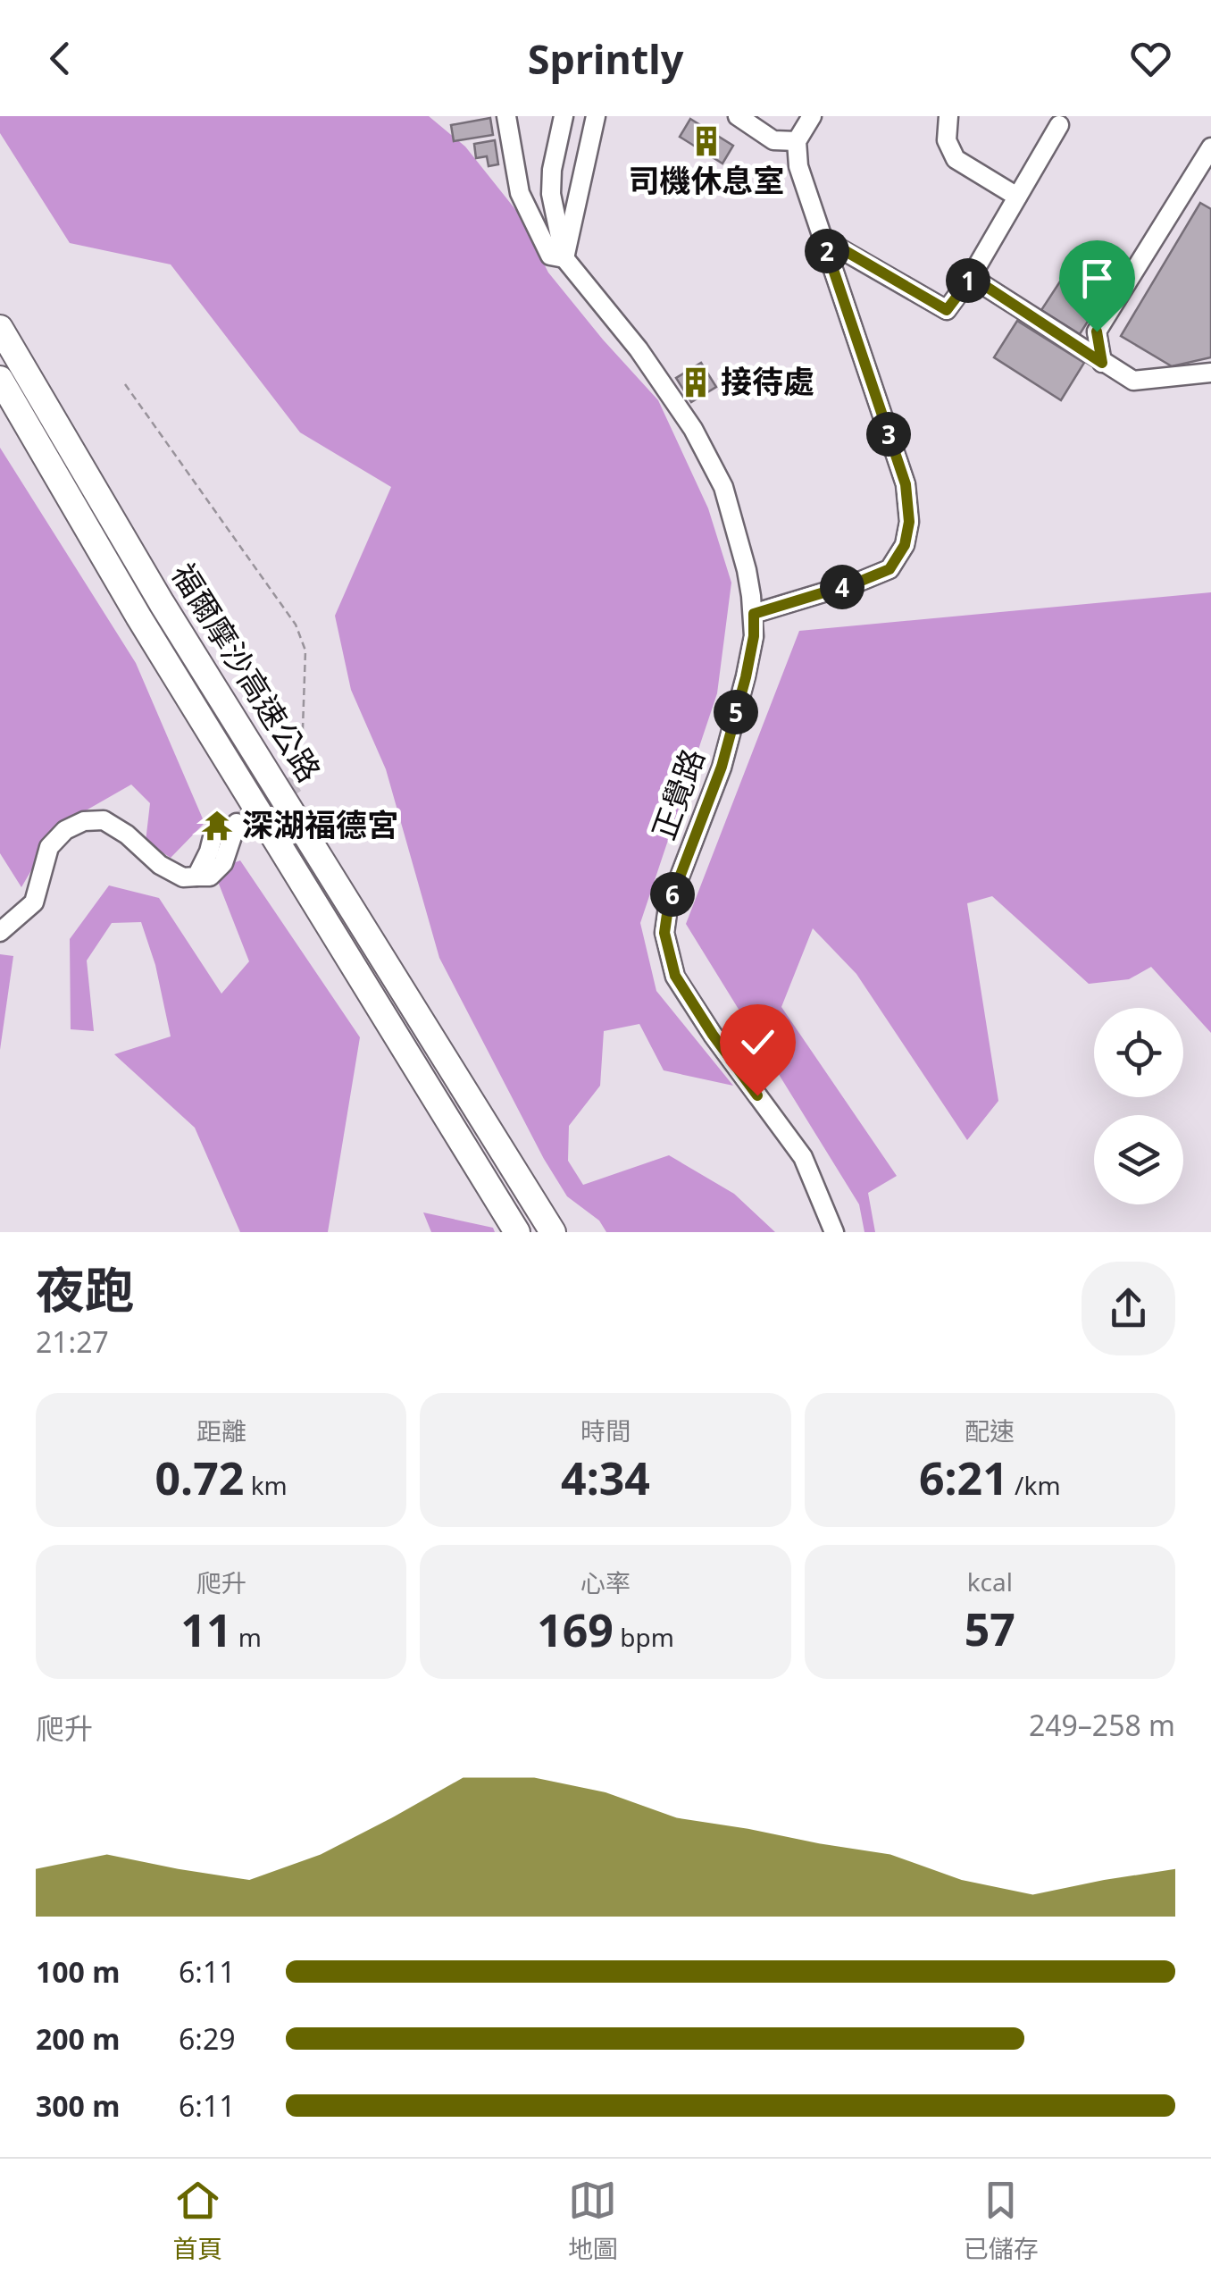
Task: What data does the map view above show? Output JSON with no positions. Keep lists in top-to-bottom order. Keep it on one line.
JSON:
{"streets":{"highway":["福爾摩沙高速公路"],"street":["正覺路"]},"places":{"building":["司機休息室","接待處"],"temple":["深湖福德宮"]},"page":{"header":"Sprintly","pins":["2","1","3","4","5","6"],"heading":["夜跑","21:27"],"stats":[["距離","0.72 km"],["時間","4:34"],["配速","6:21 /km"],["爬升","11 m"],["心率","169 bpm"],["kcal","57"]],"chart":["爬升","249–258 m"],"list":[{"name":"100 m","note":"6:11"},{"name":"200 m","note":"6:29"},{"name":"300 m","note":"6:11"}],"tabs":["首頁","地圖","已儲存"]}}
